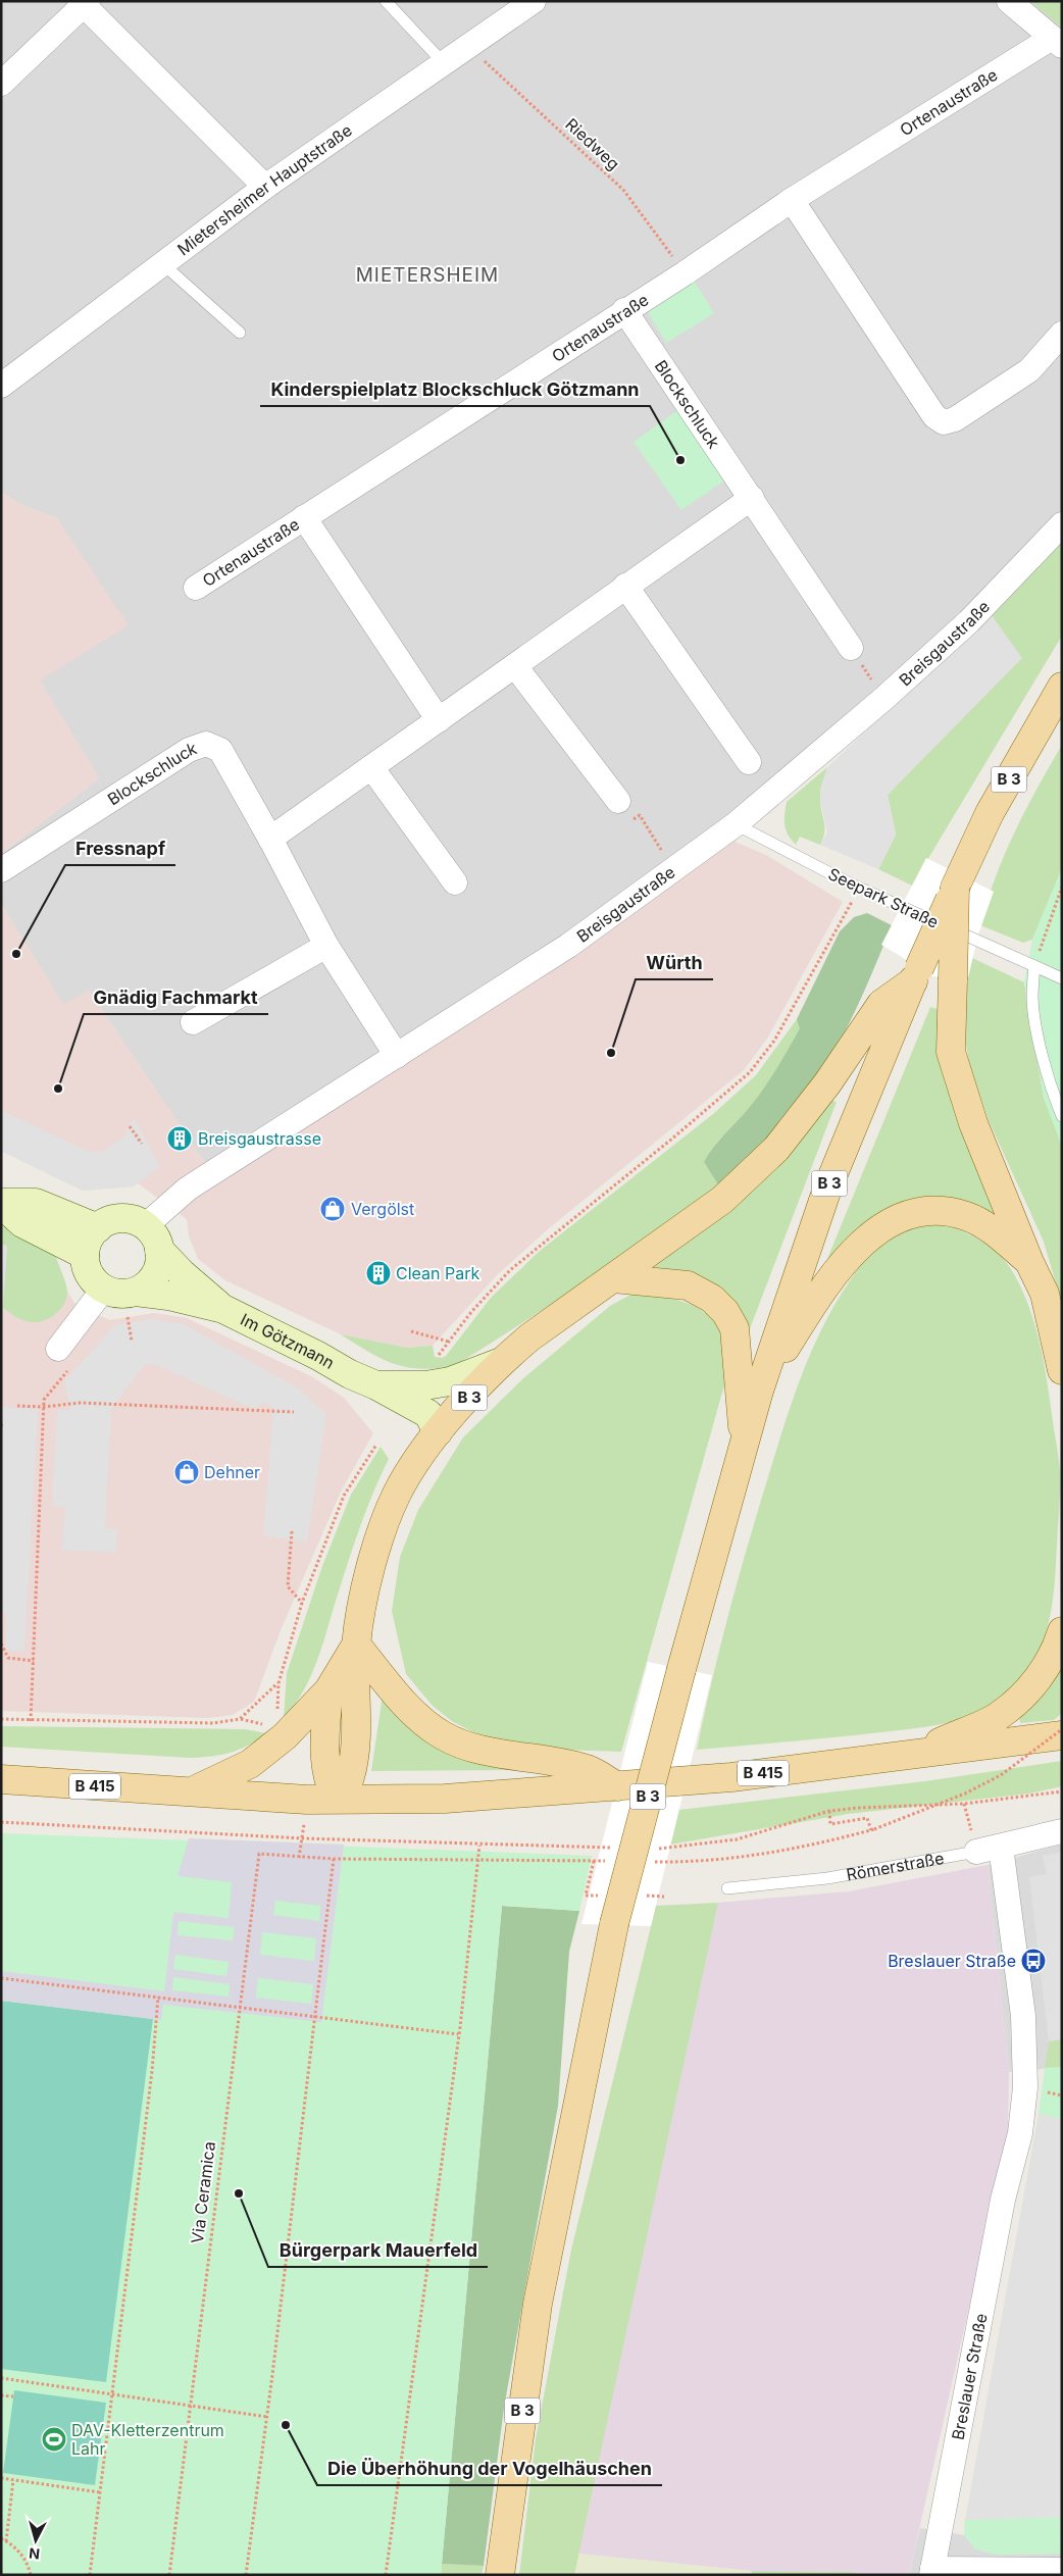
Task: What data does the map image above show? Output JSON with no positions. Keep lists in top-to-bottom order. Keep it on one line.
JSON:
{"streets":{"main road":["B 3","B 415"],"street":["Ortenaustraße","Mietersheimer Hauptstraße","Blockschluck","Breisgaustraße","Im Götzmann","Römerstraße","Breslauer Straße"],"lane":["Seepark Straße"],"path":["Riedweg","Via Ceramica"]},"crossings":[["Ortenaustraße","Riedweg"],["Ortenaustraße","Blockschluck"],["Riedweg","Mietersheimer Hauptstraße"],["Blockschluck","Breisgaustraße"],["Breisgaustraße","Seepark Straße"],["Breisgaustraße","Im Götzmann"],["B 3","Im Götzmann"],["B 3","B 415"],["Römerstraße","Breslauer Straße"]],"districts":["MIETERSHEIM"],"places":{"other":["Kinderspielplatz Blockschluck Götzmann","Fressnapf","Würth","Gnädig Fachmarkt","Bürgerpark Mauerfeld","Die Überhöhung der Vogelhäuschen"],"building":["Breisgaustrasse","Clean Park"],"shop":["Vergölst","Dehner"],"bus stop":["Breslauer Straße"],"sports":["DAV-Kletterzentrum Lahr"]},"north":"bottom"}
